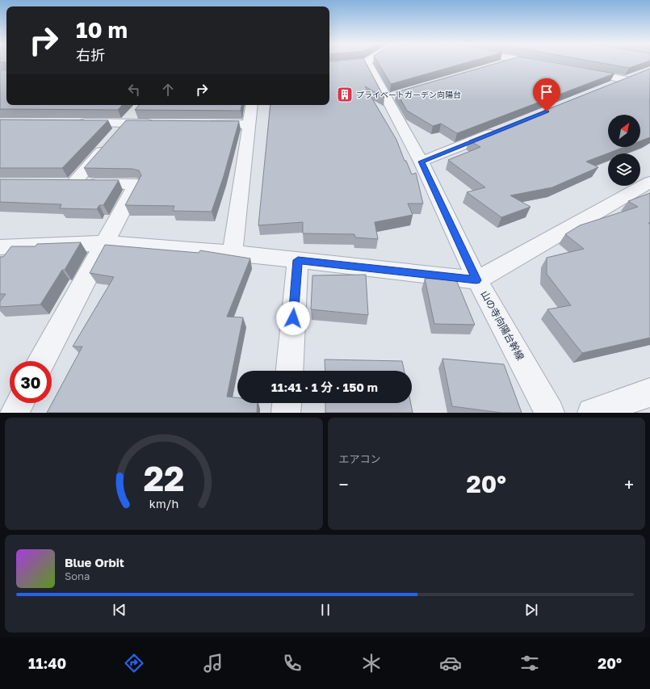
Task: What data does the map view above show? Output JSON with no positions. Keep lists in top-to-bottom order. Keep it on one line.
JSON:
{"streets":{"street":["山の寺向陽台幹線"]},"places":{"building":["プライベートガーデン向陽台"]},"north":"top right","page":{"turn":["10 m","右折"],"limit":"30","trip":"11:41 · 1 分 · 150 m","tile":"エアコン","heat":["−","20°","+"],"song":["Blue Orbit","Sona"],"tabs":["11:40","20°"],"gauge":["22","km/h"]}}
